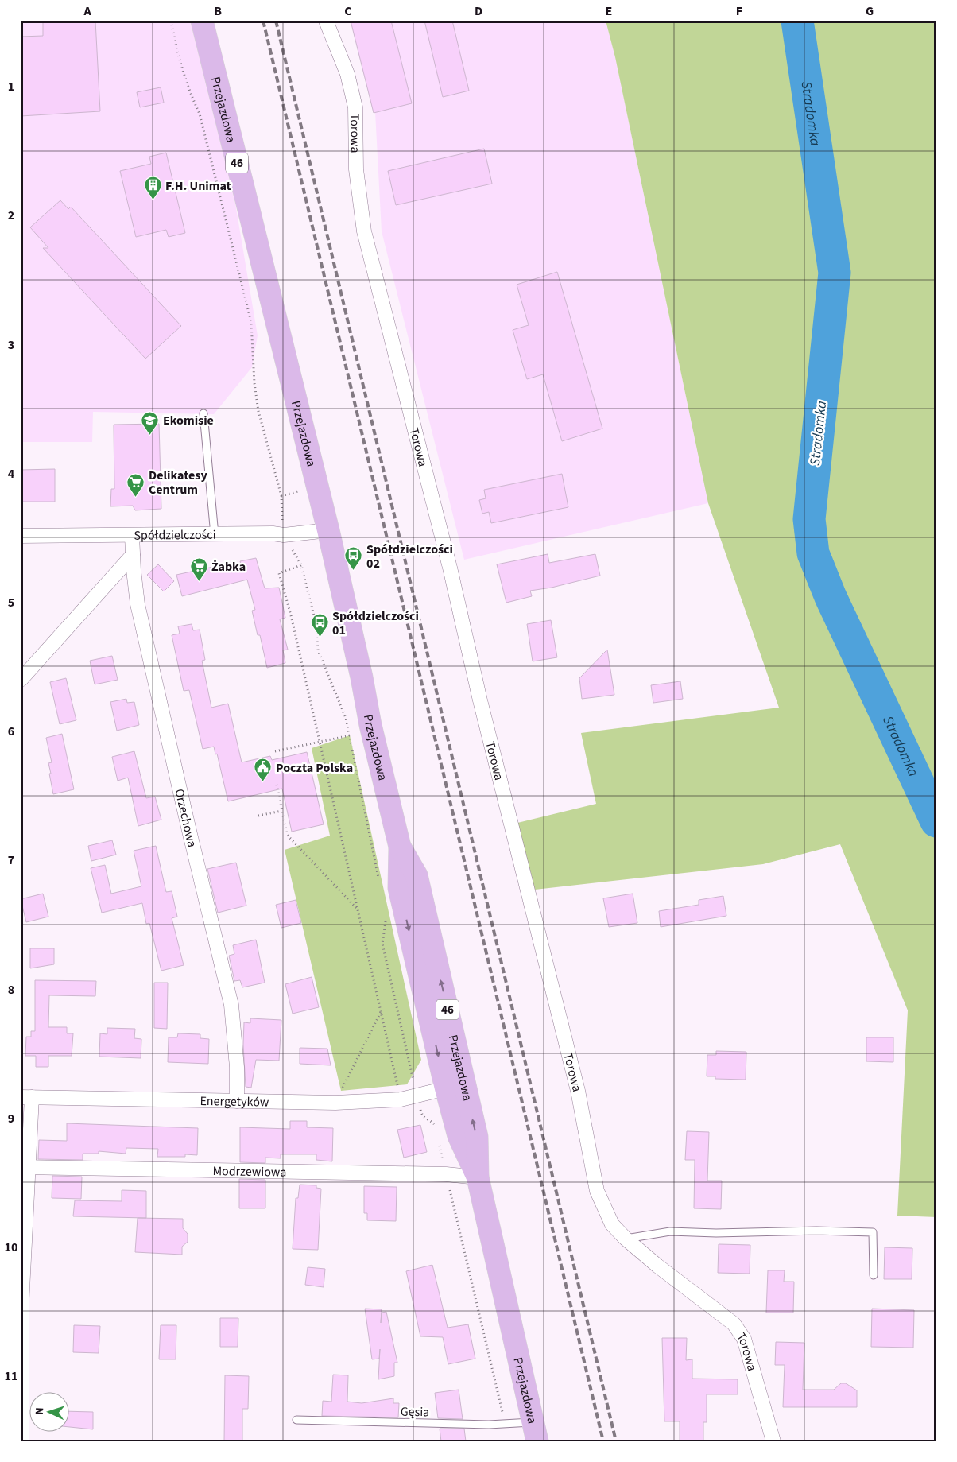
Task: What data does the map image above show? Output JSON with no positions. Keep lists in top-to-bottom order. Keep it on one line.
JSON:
{"streets":{"main road":["Przejazdowa","46"],"street":["Torowa","Spółdzielczości","Orzechowa","Energetyków","Modrzewiowa"],"lane":["Gęsia"]},"crossings":[["Przejazdowa","Spółdzielczości"],["Przejazdowa","Energetyków"],["Przejazdowa","Modrzewiowa"],["Przejazdowa","Gęsia"],["Spółdzielczości","Orzechowa"],["Orzechowa","Energetyków"]],"water":["Stradomka"],"places":{"building":["F.H. Unimat"],"school or university":["Ekomisie"],"supermarket":["Delikatesy Centrum","Żabka"],"bus stop":["Spółdzielczości 02","Spółdzielczości 01"],"public building":["Poczta Polska"]},"north":"left","grid":{"columns":["A","B","C","D","E","F","G"],"rows":["1","2","3","4","5","6","7","8","9","10","11"]}}
